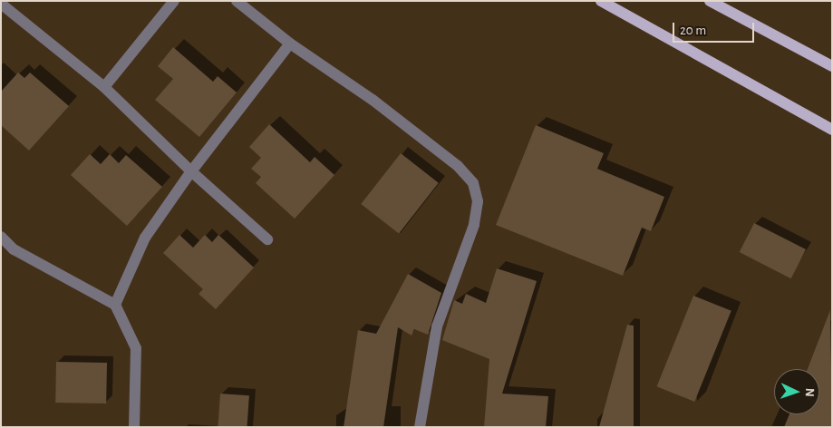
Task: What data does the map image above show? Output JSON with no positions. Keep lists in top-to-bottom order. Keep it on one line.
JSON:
{"scale_bar":"20 m","north":"right"}
